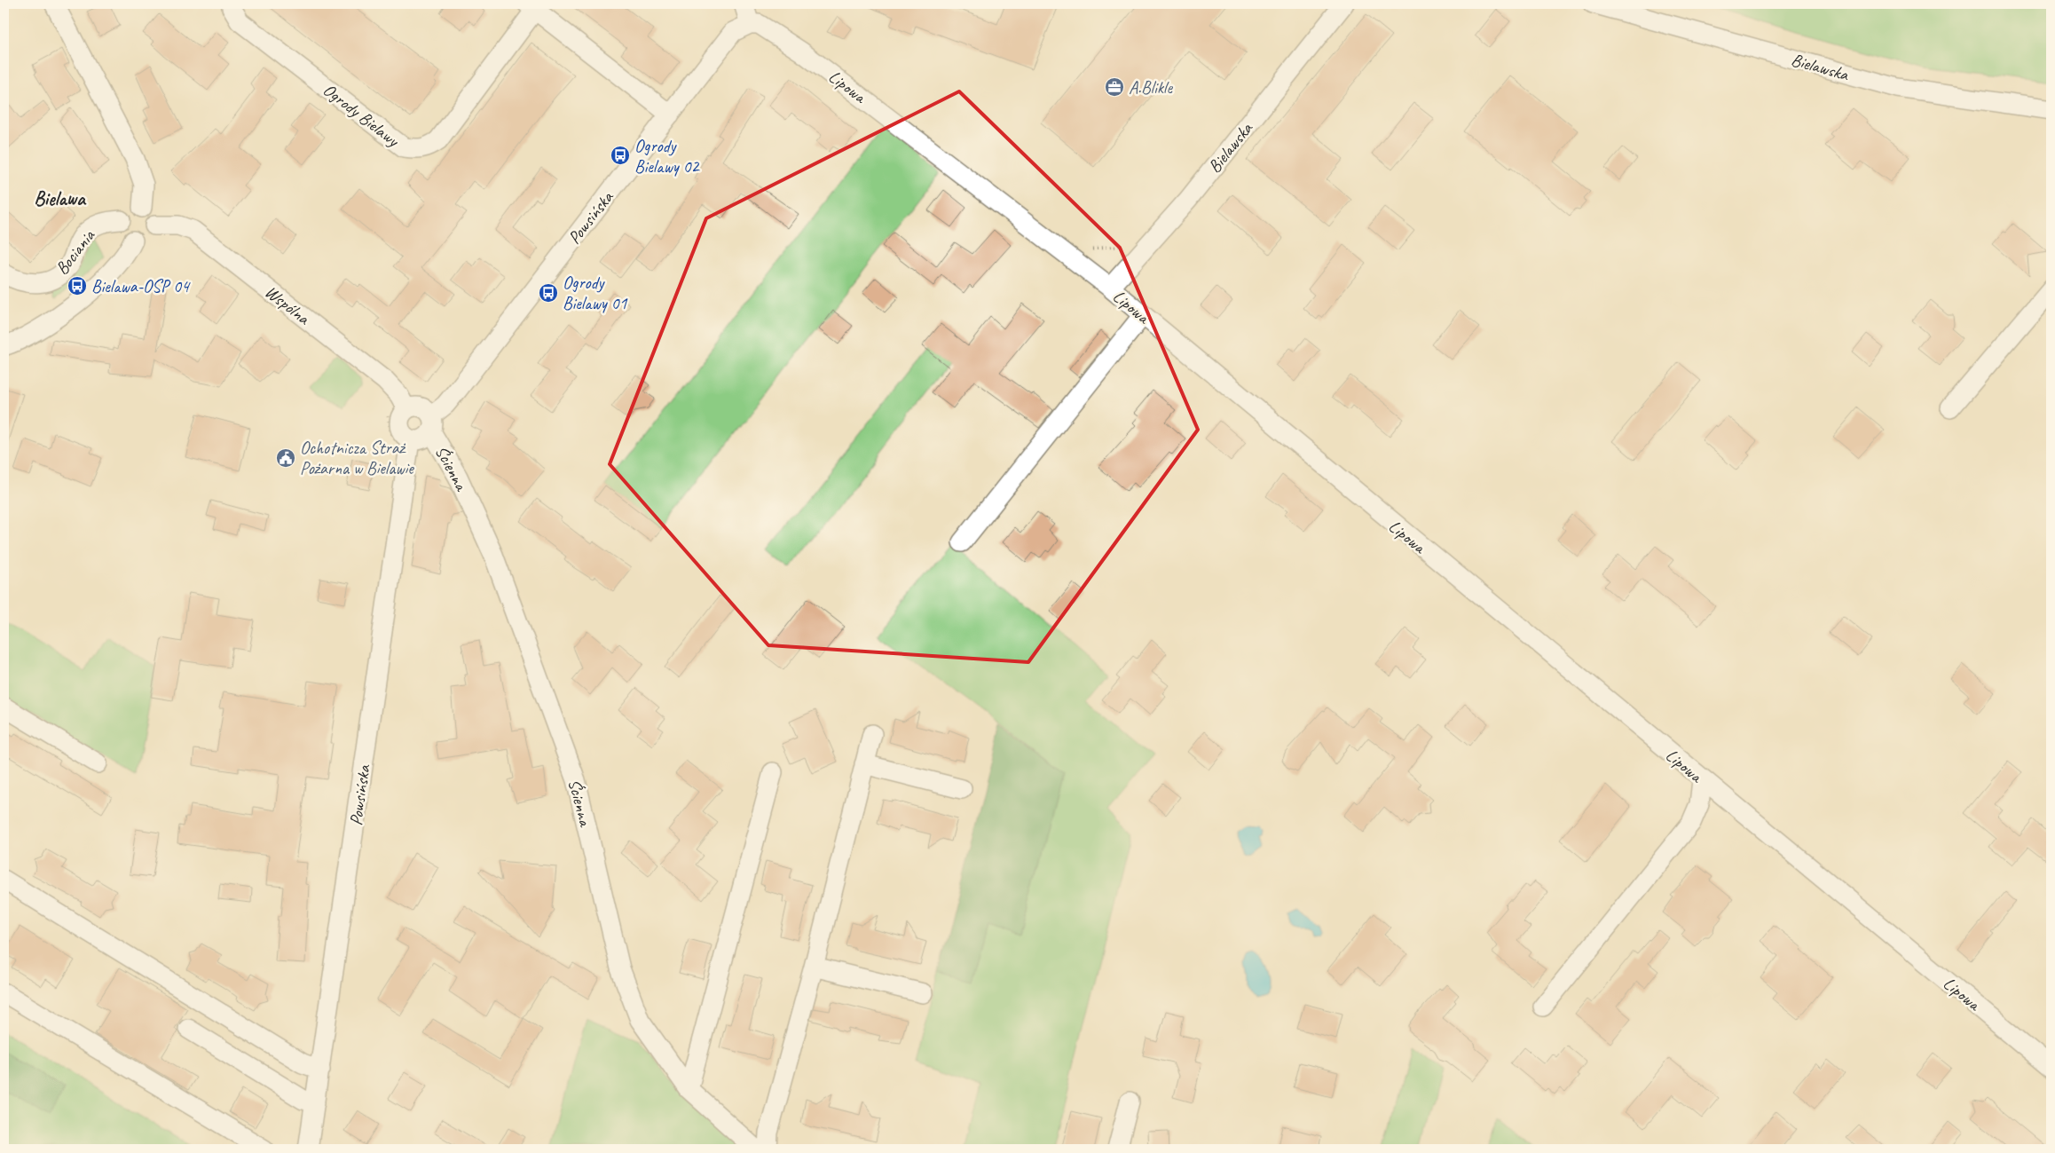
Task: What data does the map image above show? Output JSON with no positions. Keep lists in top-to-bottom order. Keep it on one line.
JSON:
{"streets":{"street":["Bielawska","Lipowa","Ogrody Bielawy","Powsińska","Bociania","Wspólna","Ścienna"]},"crossings":[["Bielawska","Lipowa"],["Lipowa","Powsińska"],["Ogrody Bielawy","Powsińska"],["Powsińska","Wspólna"],["Powsińska","Ścienna"],["Bociania","Wspólna"],["Wspólna","Ścienna"]],"districts":["Bielawa"],"places":{"office":["A.Blikle"],"bus stop":["Ogrody Bielawy 02","Bielawa-OSP 04","Ogrody Bielawy 01"],"public building":["Ochotnicza Straż Pożarna w Bielawie"]}}
